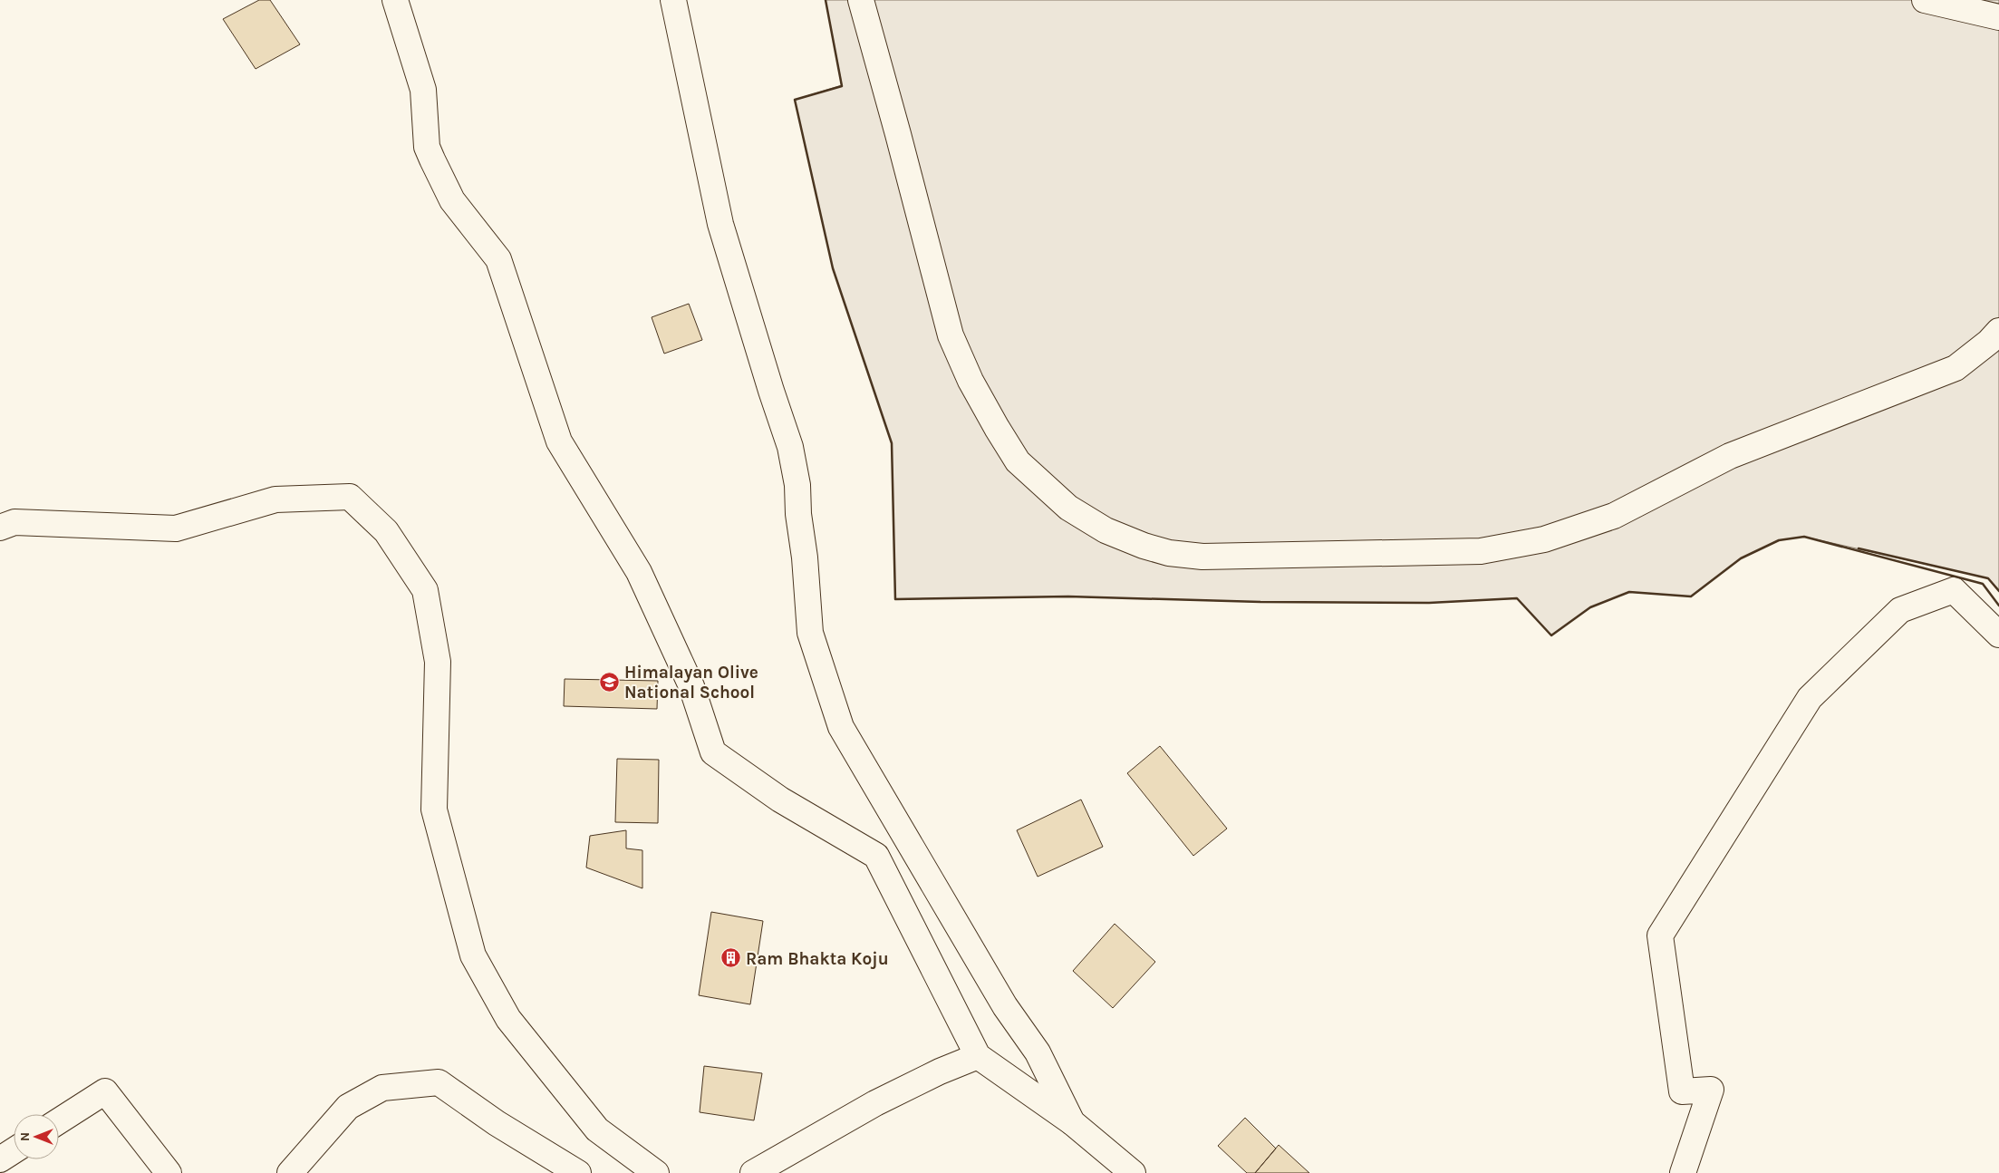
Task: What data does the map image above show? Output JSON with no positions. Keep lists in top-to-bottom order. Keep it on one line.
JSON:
{"places":{"school or university":["Himalayan Olive National School"],"building":["Ram Bhakta Koju"]},"north":"left"}
